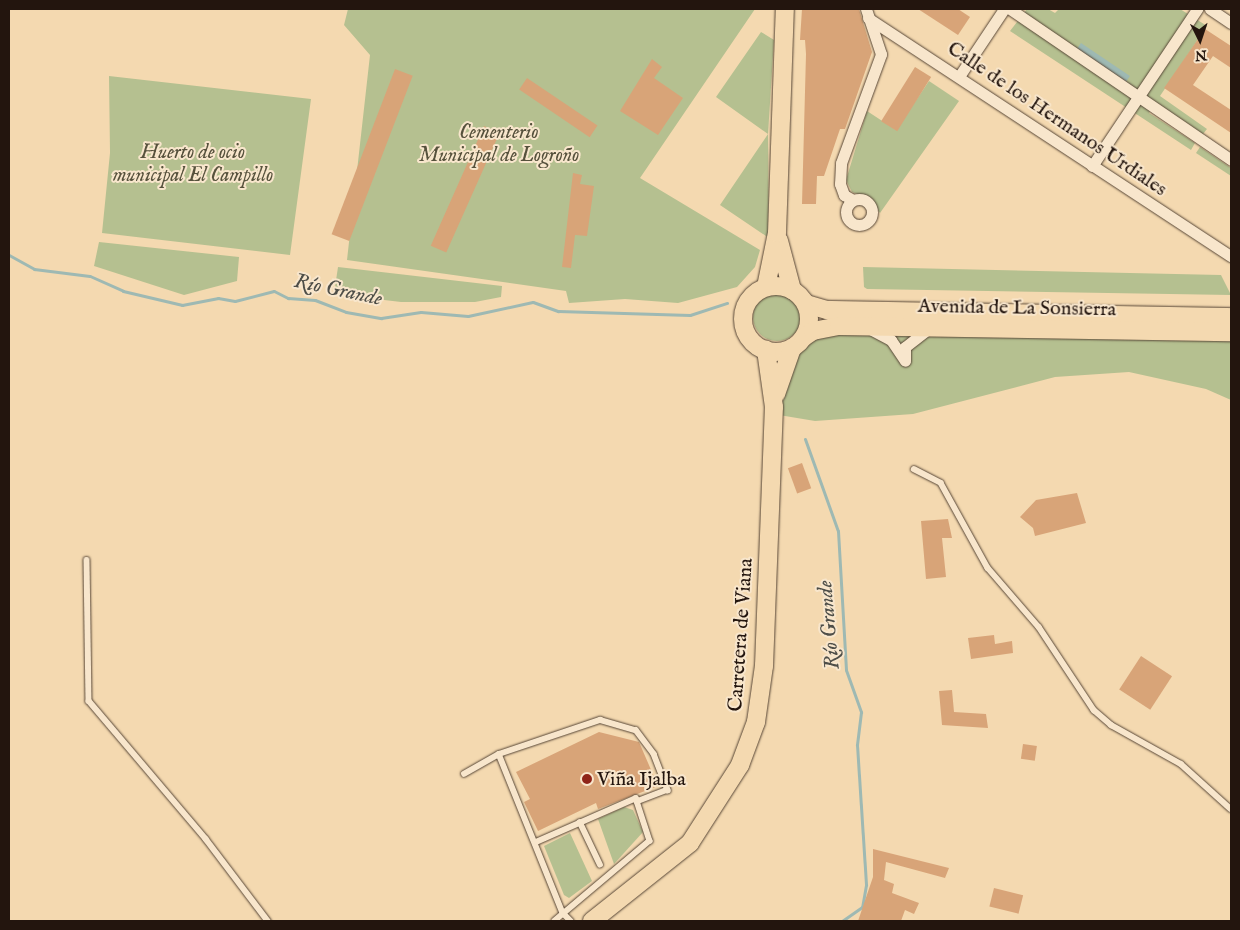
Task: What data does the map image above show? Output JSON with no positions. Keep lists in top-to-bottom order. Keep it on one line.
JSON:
{"streets":{"main road":["Avenida de La Sonsierra","Carretera de Viana"],"street":["Calle de los Hermanos Urdiales"]},"crossings":[["Avenida de La Sonsierra","Carretera de Viana"]],"water":["Río Grande"],"parks":["Cementerio Municipal de Logroño","Huerto de ocio municipal El Campillo"],"places":["Viña Ijalba"],"north":"bottom"}
